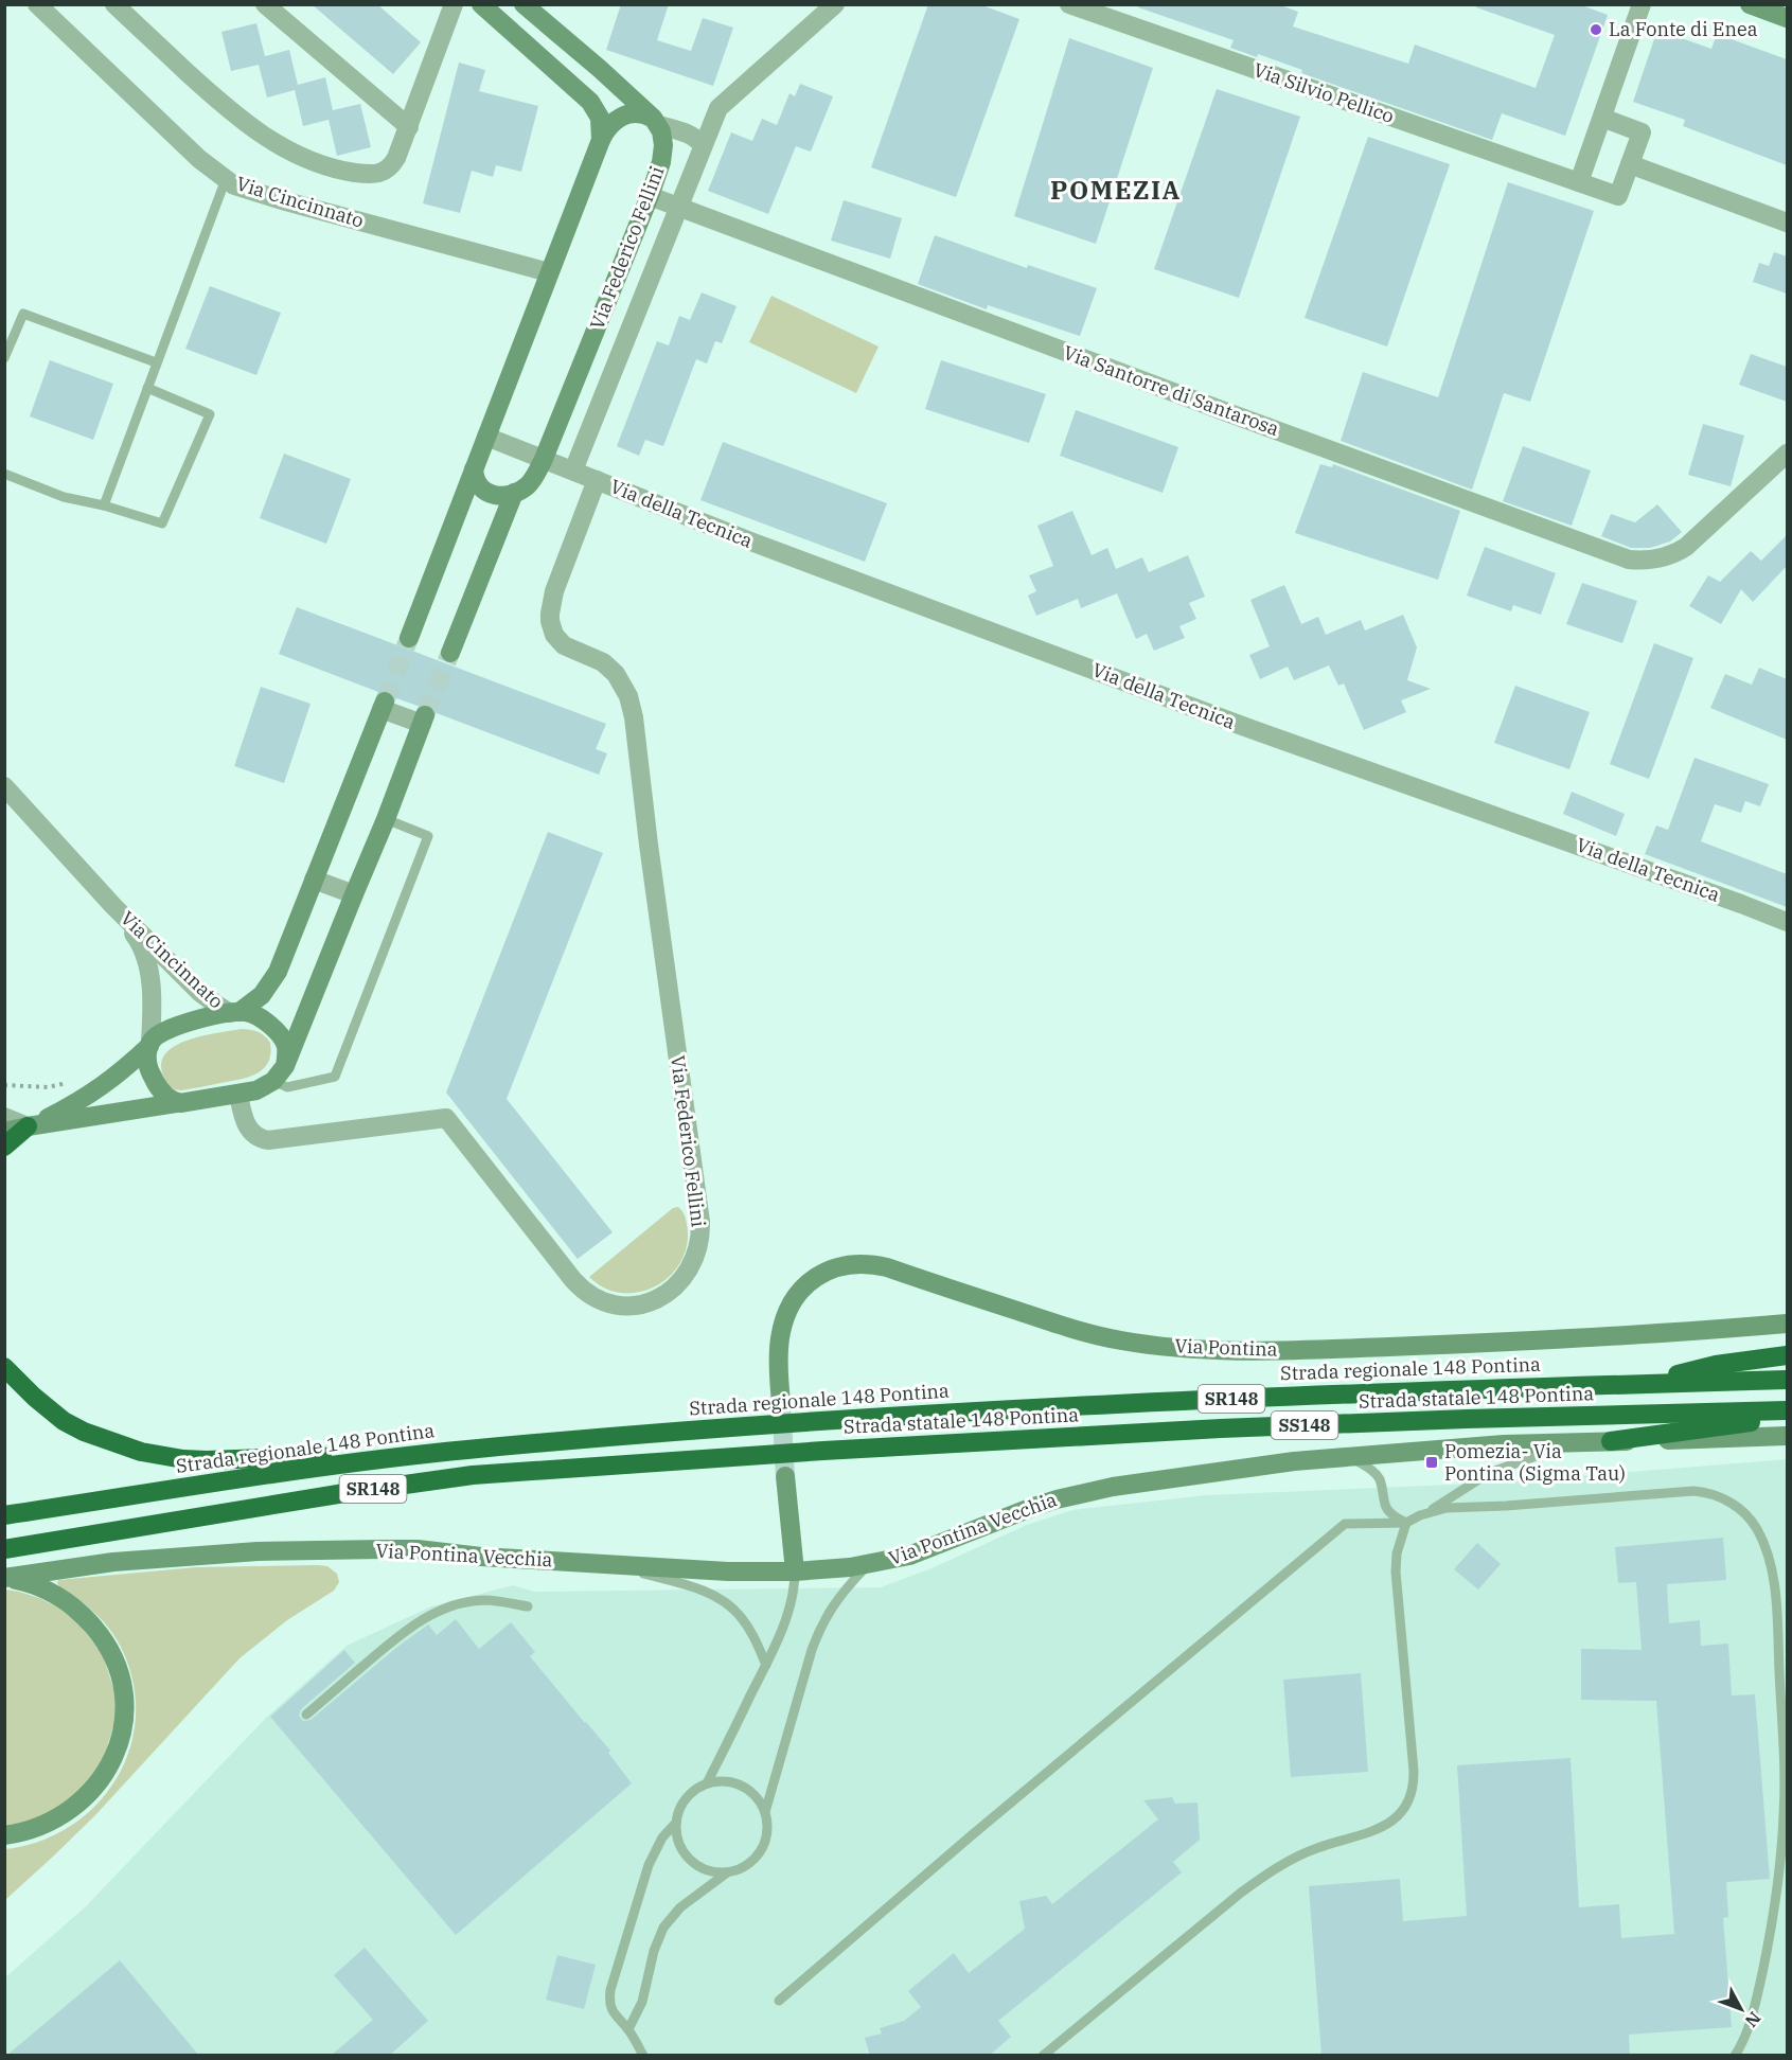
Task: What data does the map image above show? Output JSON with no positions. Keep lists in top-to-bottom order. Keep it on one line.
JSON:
{"streets":{"highway":["Strada regionale 148 Pontina","Strada statale 148 Pontina","SR148","SS148"],"street":["Via Silvio Pellico","Via Cincinnato","Via Federico Fellini","Via Santorre di Santarosa","Via della Tecnica","Via Pontina","Via Pontina Vecchia"]},"crossings":[["Via Cincinnato","Via Federico Fellini"],["Via Federico Fellini","Via Santorre di Santarosa"],["Via Federico Fellini","Via della Tecnica"],["Strada statale 148 Pontina","SR148"]],"districts":["POMEZIA"],"places":{"other":["La Fonte di Enea"],"transit":["Pomezia- Via Pontina (Sigma Tau)"]},"north":"bottom right"}
